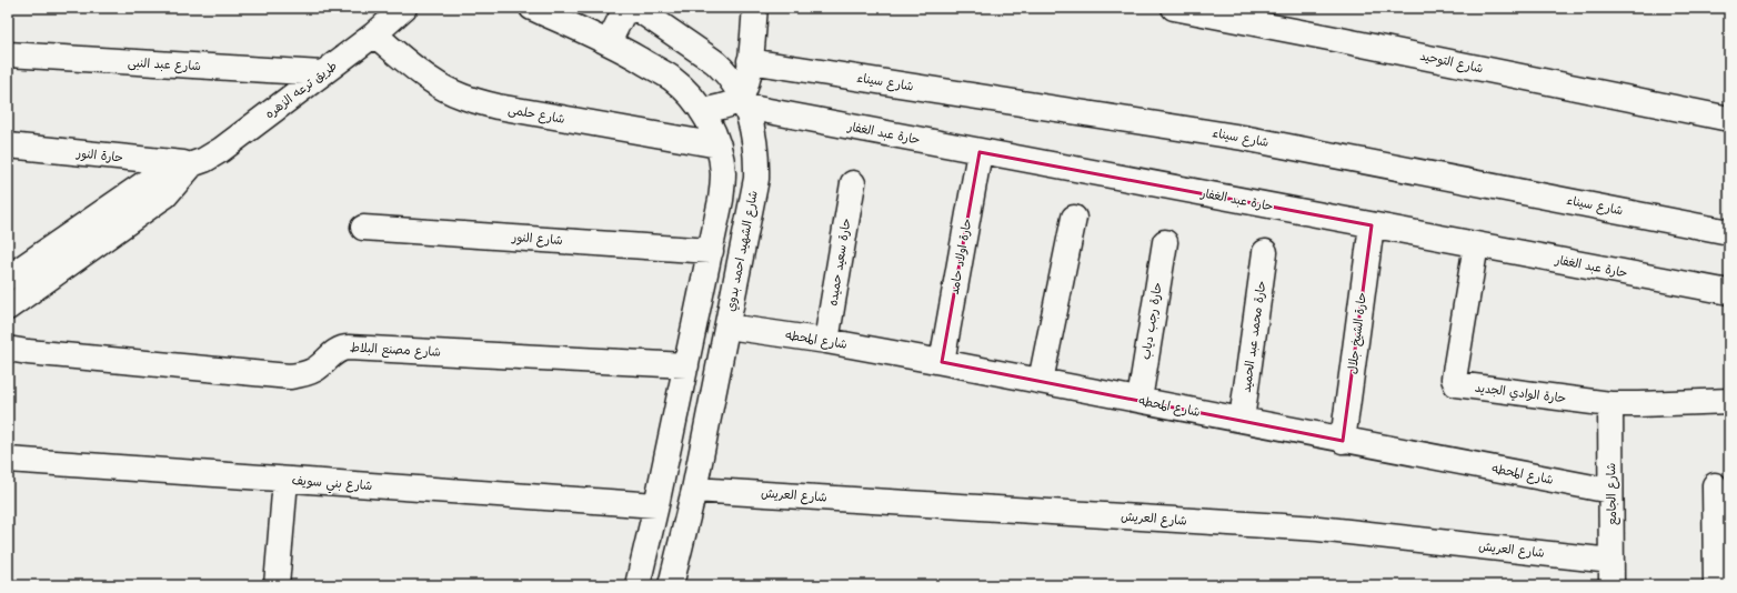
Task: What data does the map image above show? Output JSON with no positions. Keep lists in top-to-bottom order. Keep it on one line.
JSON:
{"streets":{"street":["شارع التوحيد","شارع عبد النبى","شارع سيناء","طريق ترعه الزهره","شارع حلمى","حارة عبد الغفار","حارة النور","شارع النور","شارع الشهيد احمد بدوي","حارة اولاد حامد","حارة سعيد حميده","حارة رجب دياب","حارة الشيخ جلال","حارة محمد عبد الحميد","شارع المحطه","شارع مصنع البلاط","حارة الوادي الجديد","شارع بني سويف","شارع الجامع","شارع العريش"]},"crossings":[["شارع عبد النبى","طريق ترعه الزهره"],["طريق ترعه الزهره","شارع حلمى"],["طريق ترعه الزهره","حارة النور"],["حارة عبد الغفار","شارع الشهيد احمد بدوي"],["حارة عبد الغفار","حارة اولاد حامد"],["حارة عبد الغفار","حارة الشيخ جلال"],["حارة عبد الغفار","حارة الوادي الجديد"],["شارع الشهيد احمد بدوي","شارع المحطه"],["شارع الشهيد احمد بدوي","شارع العريش"],["حارة اولاد حامد","شارع المحطه"],["حارة سعيد حميده","شارع المحطه"],["حارة رجب دياب","شارع المحطه"],["حارة الشيخ جلال","شارع المحطه"],["حارة محمد عبد الحميد","شارع المحطه"],["شارع المحطه","شارع الجامع"],["حارة الوادي الجديد","شارع الجامع"],["شارع الجامع","شارع العريش"]]}
